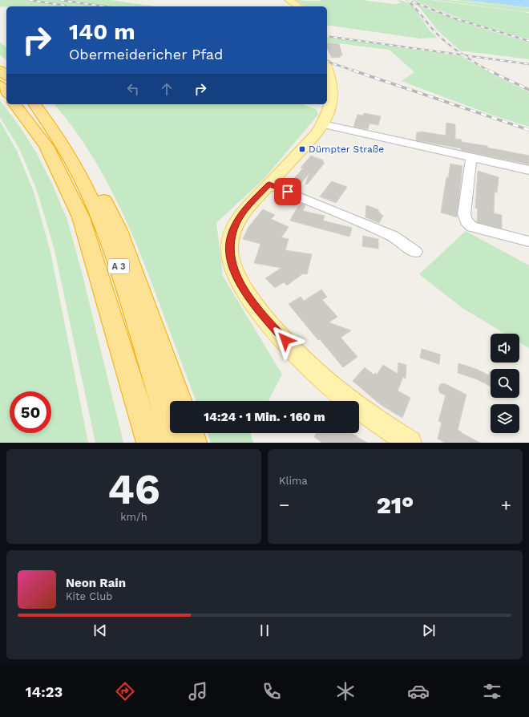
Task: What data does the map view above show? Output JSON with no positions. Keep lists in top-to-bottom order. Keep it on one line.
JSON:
{"streets":{"highway":["A 3"]},"places":{"transit":["Dümpter Straße"]},"page":{"turn":["140 m","Obermeidericher Pfad"],"limit":"50","trip":"14:24 · 1 Min. · 160 m","tile":[["46","km/h"],"Klima"],"heat":["−","21°","+"],"song":["Neon Rain","Kite Club"],"tabs":"14:23"}}
